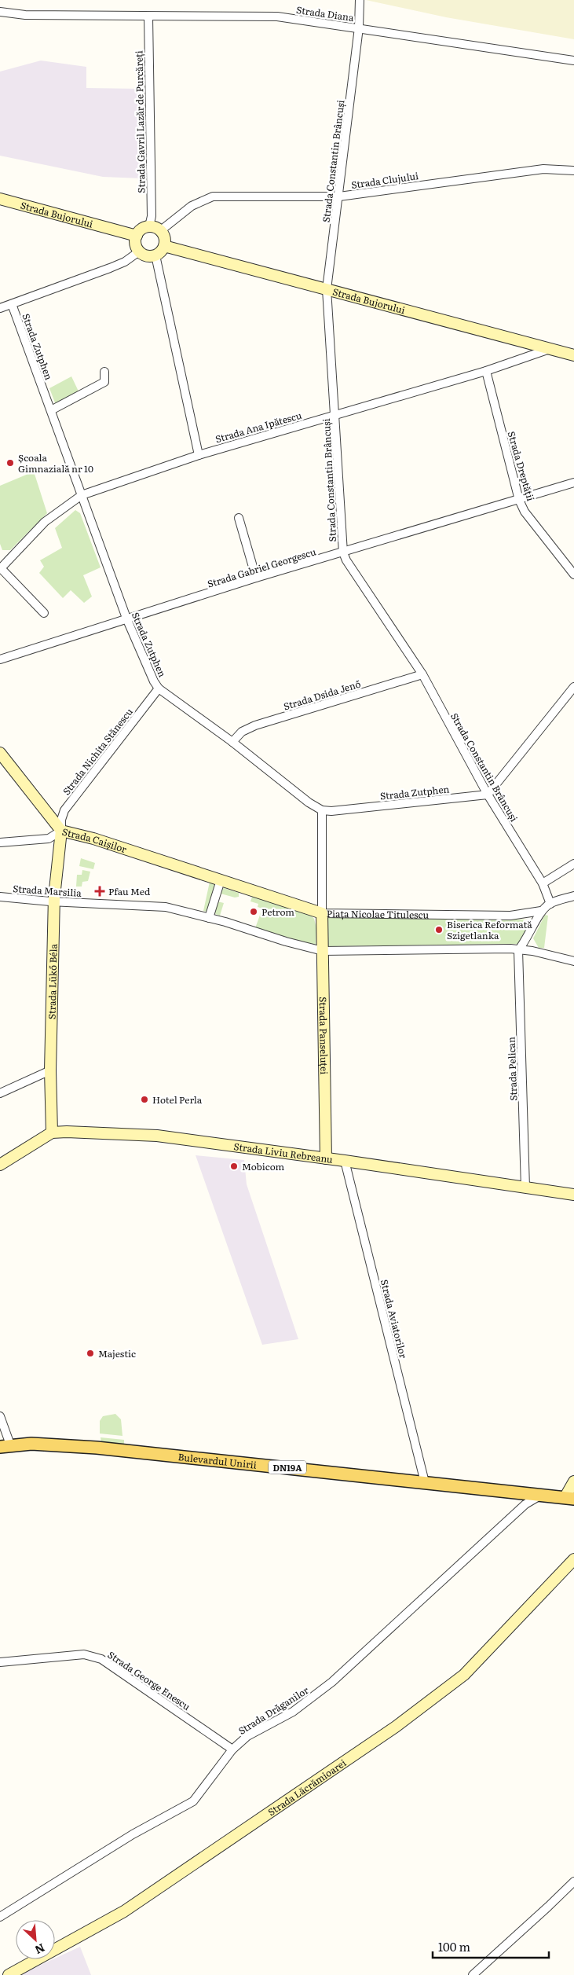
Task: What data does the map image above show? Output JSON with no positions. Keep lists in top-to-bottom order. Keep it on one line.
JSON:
{"streets":{"main road":["Strada Bujorului","Strada Caișilor","Piața Nicolae Titulescu","Strada Lükő Béla","Strada Panseluței","Strada Liviu Rebreanu","Bulevardul Unirii","DN19A","Strada Lăcrămioarei"],"street":["Strada Diana","Strada Gavril Lazăr de Purcăreți","Strada Constantin Brâncuși","Strada Clujului","Strada Zutphen","Strada Ana Ipătescu","Strada Dreptății","Strada Gabriel Georgescu","Strada Dsida Jenő","Strada Nichita Stănescu","Strada Marsilia","Strada Pelican","Strada Aviatorilor","Strada George Enescu","Strada Drăganilor"]},"crossings":[["Strada Diana","Strada Gavril Lazăr de Purcăreți"],["Strada Diana","Strada Constantin Brâncuși"],["Strada Gavril Lazăr de Purcăreți","Strada Clujului"],["Strada Gavril Lazăr de Purcăreți","Strada Bujorului"],["Strada Constantin Brâncuși","Strada Clujului"],["Strada Constantin Brâncuși","Strada Bujorului"],["Strada Constantin Brâncuși","Strada Zutphen"],["Strada Constantin Brâncuși","Strada Ana Ipătescu"],["Strada Constantin Brâncuși","Strada Gabriel Georgescu"],["Strada Constantin Brâncuși","Strada Dsida Jenő"],["Strada Clujului","Strada Bujorului"],["Strada Bujorului","Strada Ana Ipătescu"],["Strada Zutphen","Strada Ana Ipătescu"],["Strada Zutphen","Strada Gabriel Georgescu"],["Strada Zutphen","Strada Dsida Jenő"],["Strada Zutphen","Strada Nichita Stănescu"],["Strada Ana Ipătescu","Strada Dreptății"],["Strada Dreptății","Strada Gabriel Georgescu"],["Strada Nichita Stănescu","Strada Caișilor"],["Strada Nichita Stănescu","Strada Lükő Béla"],["Strada Caișilor","Piața Nicolae Titulescu"],["Strada Caișilor","Strada Lükő Béla"],["Strada Marsilia","Strada Lükő Béla"],["Piața Nicolae Titulescu","Strada Panseluței"],["Strada Lükő Béla","Strada Liviu Rebreanu"],["Strada Panseluței","Strada Liviu Rebreanu"],["Strada Pelican","Strada Liviu Rebreanu"],["Strada Liviu Rebreanu","Strada Aviatorilor"],["Strada Aviatorilor","Bulevardul Unirii"],["Bulevardul Unirii","Strada Drăganilor"],["Strada George Enescu","Strada Drăganilor"]],"places":{"other":["Școala Gimnazială nr 10","Petrom","Biserica Reformată Szigetlanka","Hotel Perla","Mobicom","Majestic"],"health":["Pfau Med"]},"scale_bar":"100 m","north":"bottom right"}
